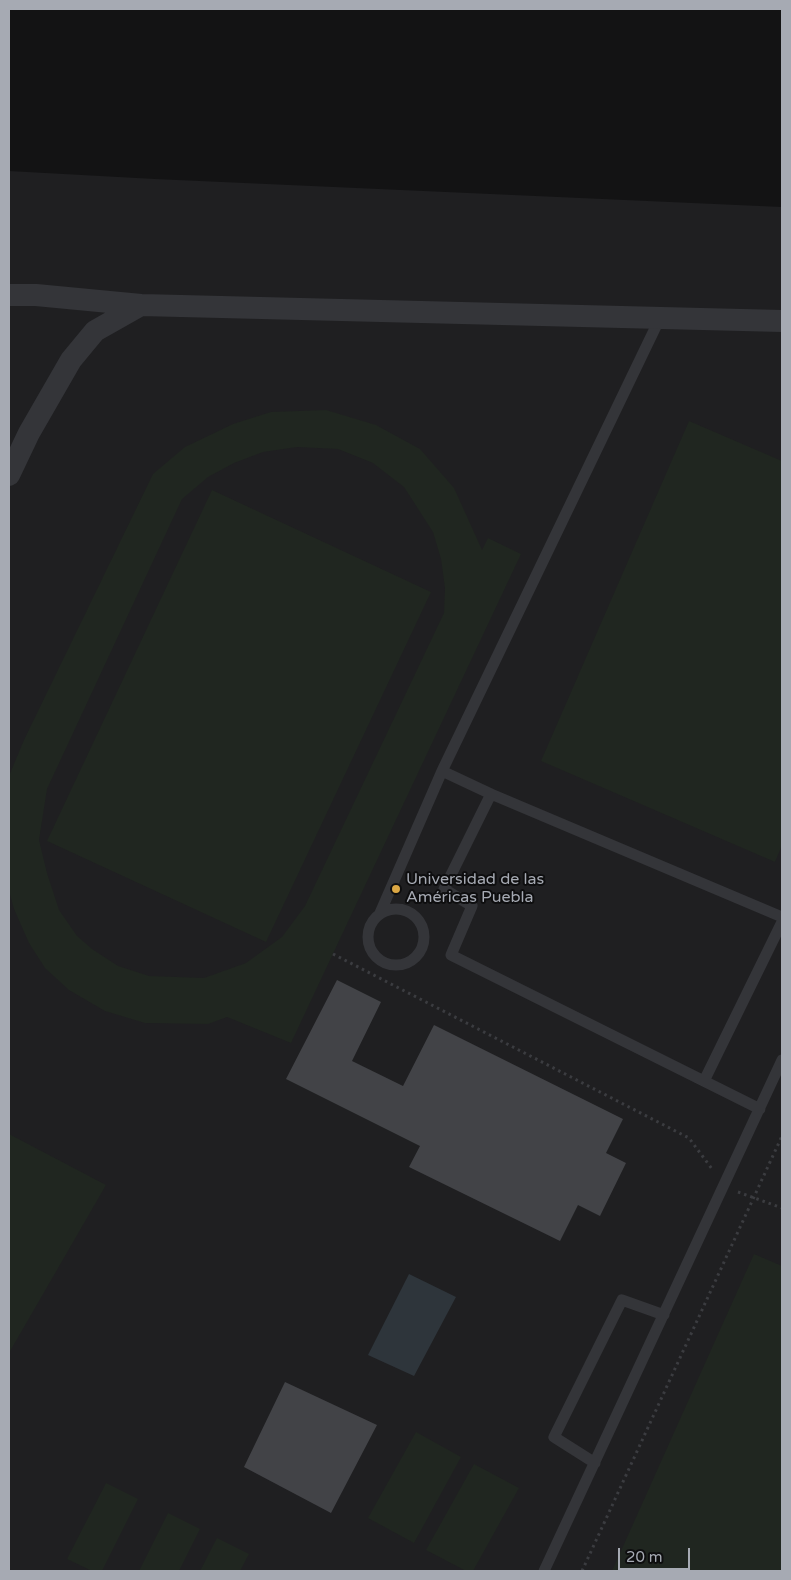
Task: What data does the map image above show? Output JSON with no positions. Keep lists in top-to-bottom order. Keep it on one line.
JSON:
{"places":["Universidad de las Américas Puebla"],"scale_bar":"20 m"}
